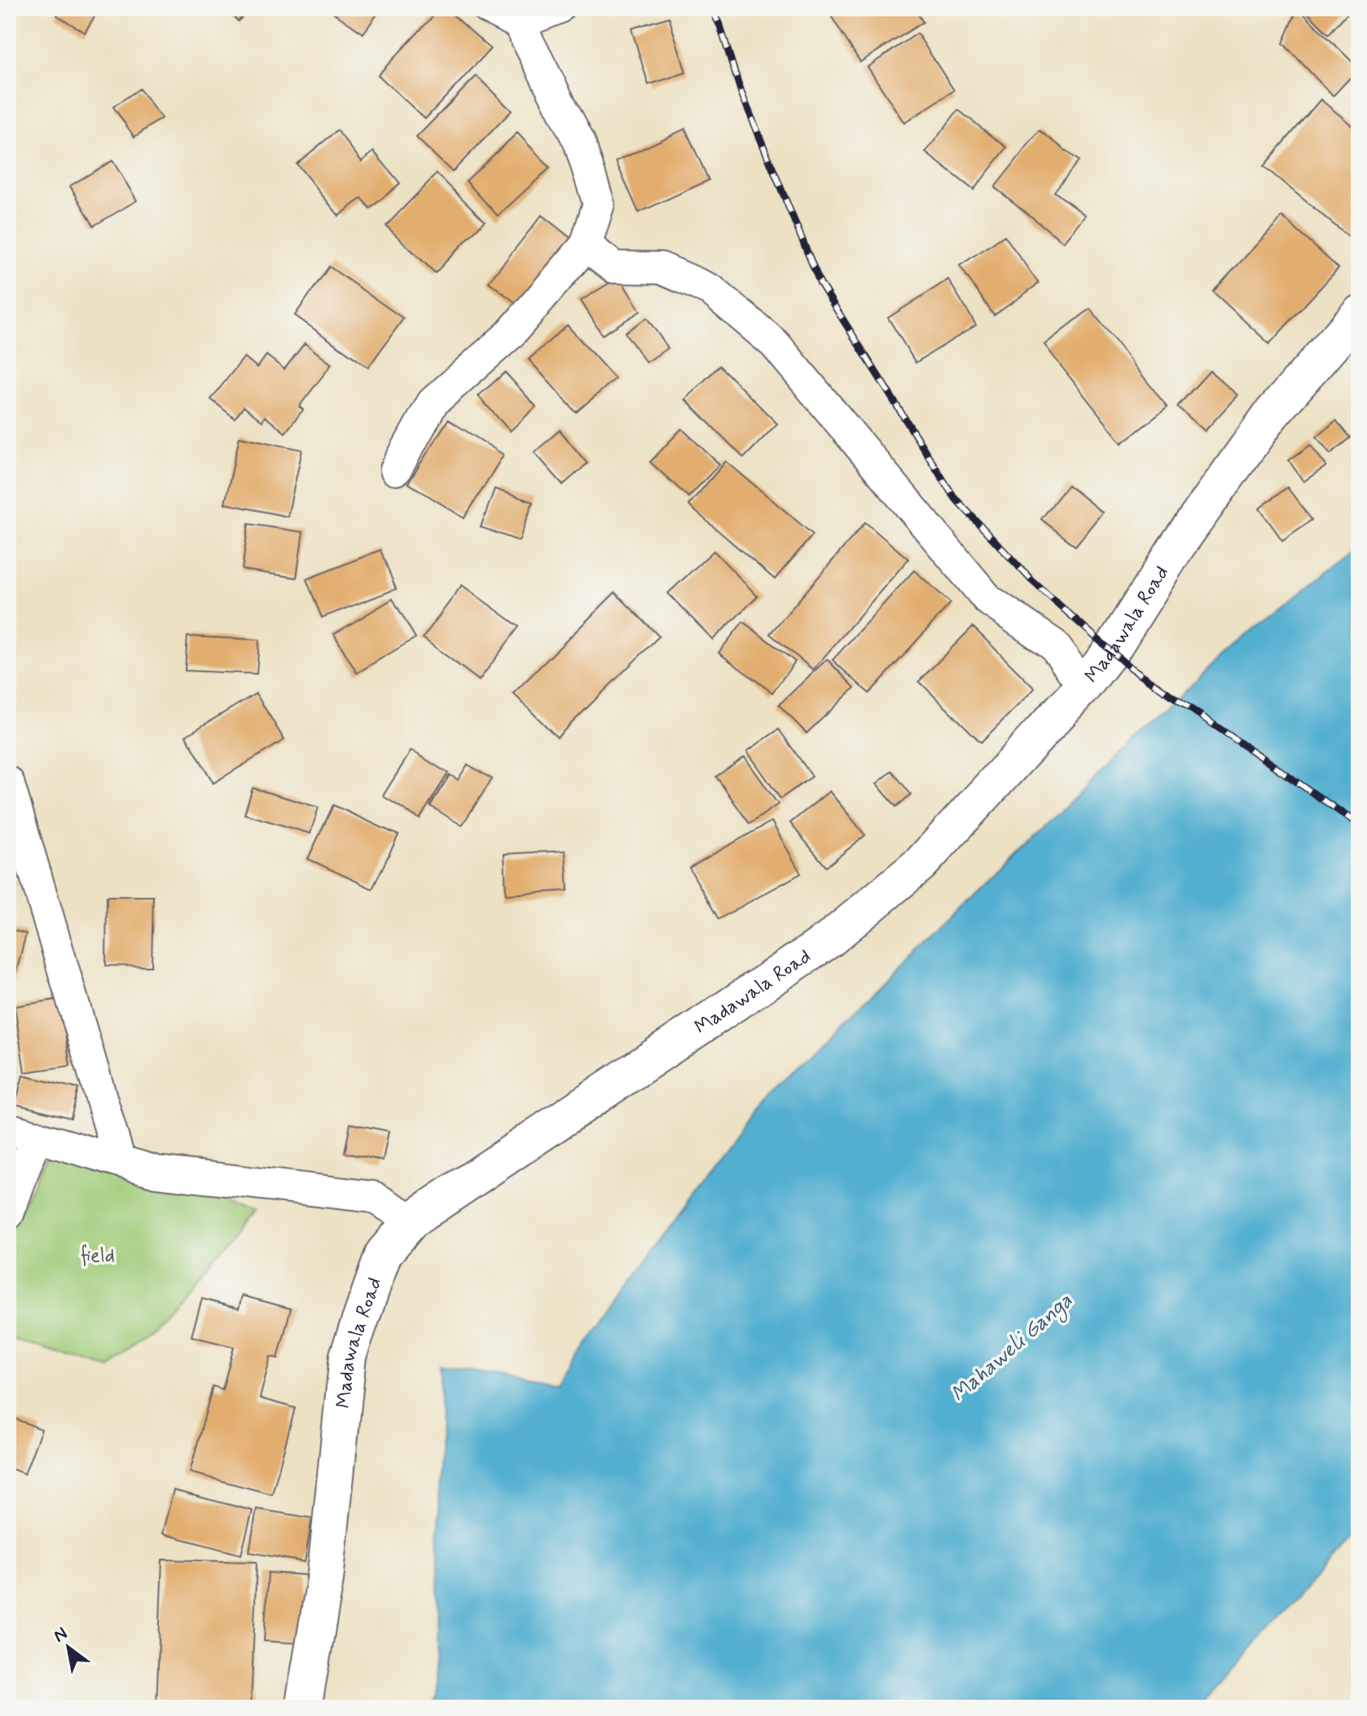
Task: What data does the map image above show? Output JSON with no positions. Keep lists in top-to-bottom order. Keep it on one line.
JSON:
{"streets":{"main road":["Madawala Road"]},"water":["Mahaweli Ganga"],"parks":["field"],"north":"top left"}
